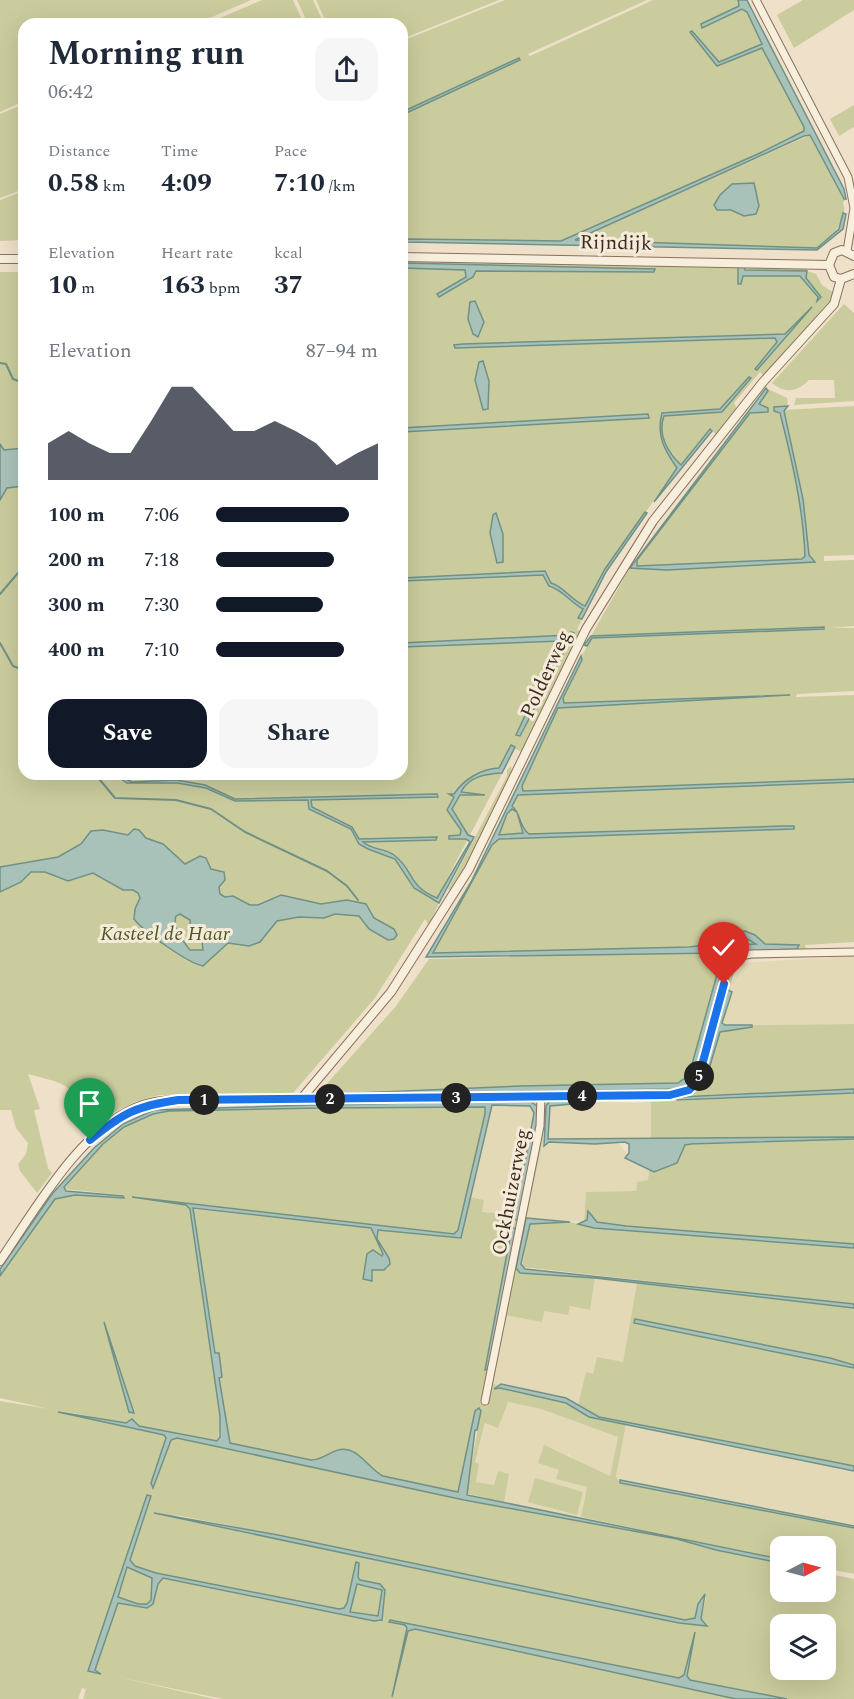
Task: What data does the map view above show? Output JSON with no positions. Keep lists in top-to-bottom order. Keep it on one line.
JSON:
{"streets":{"street":["Rijndijk","Polderweg","Ockhuizerweg"]},"parks":["Kasteel de Haar"],"north":"right","page":{"heading":["Morning run","06:42"],"stats":[["Distance","0.58 km"],["Time","4:09"],["Pace","7:10 /km"],["Elevation","10 m"],["Heart rate","163 bpm"],["kcal","37"]],"chart":["Elevation","87–94 m"],"list":[{"name":"100 m","note":"7:06"},{"name":"200 m","note":"7:18"},{"name":"300 m","note":"7:30"},{"name":"400 m","note":"7:10"}],"buttons":["Save","Share"],"pins":["5","4","3","2","1"]}}
